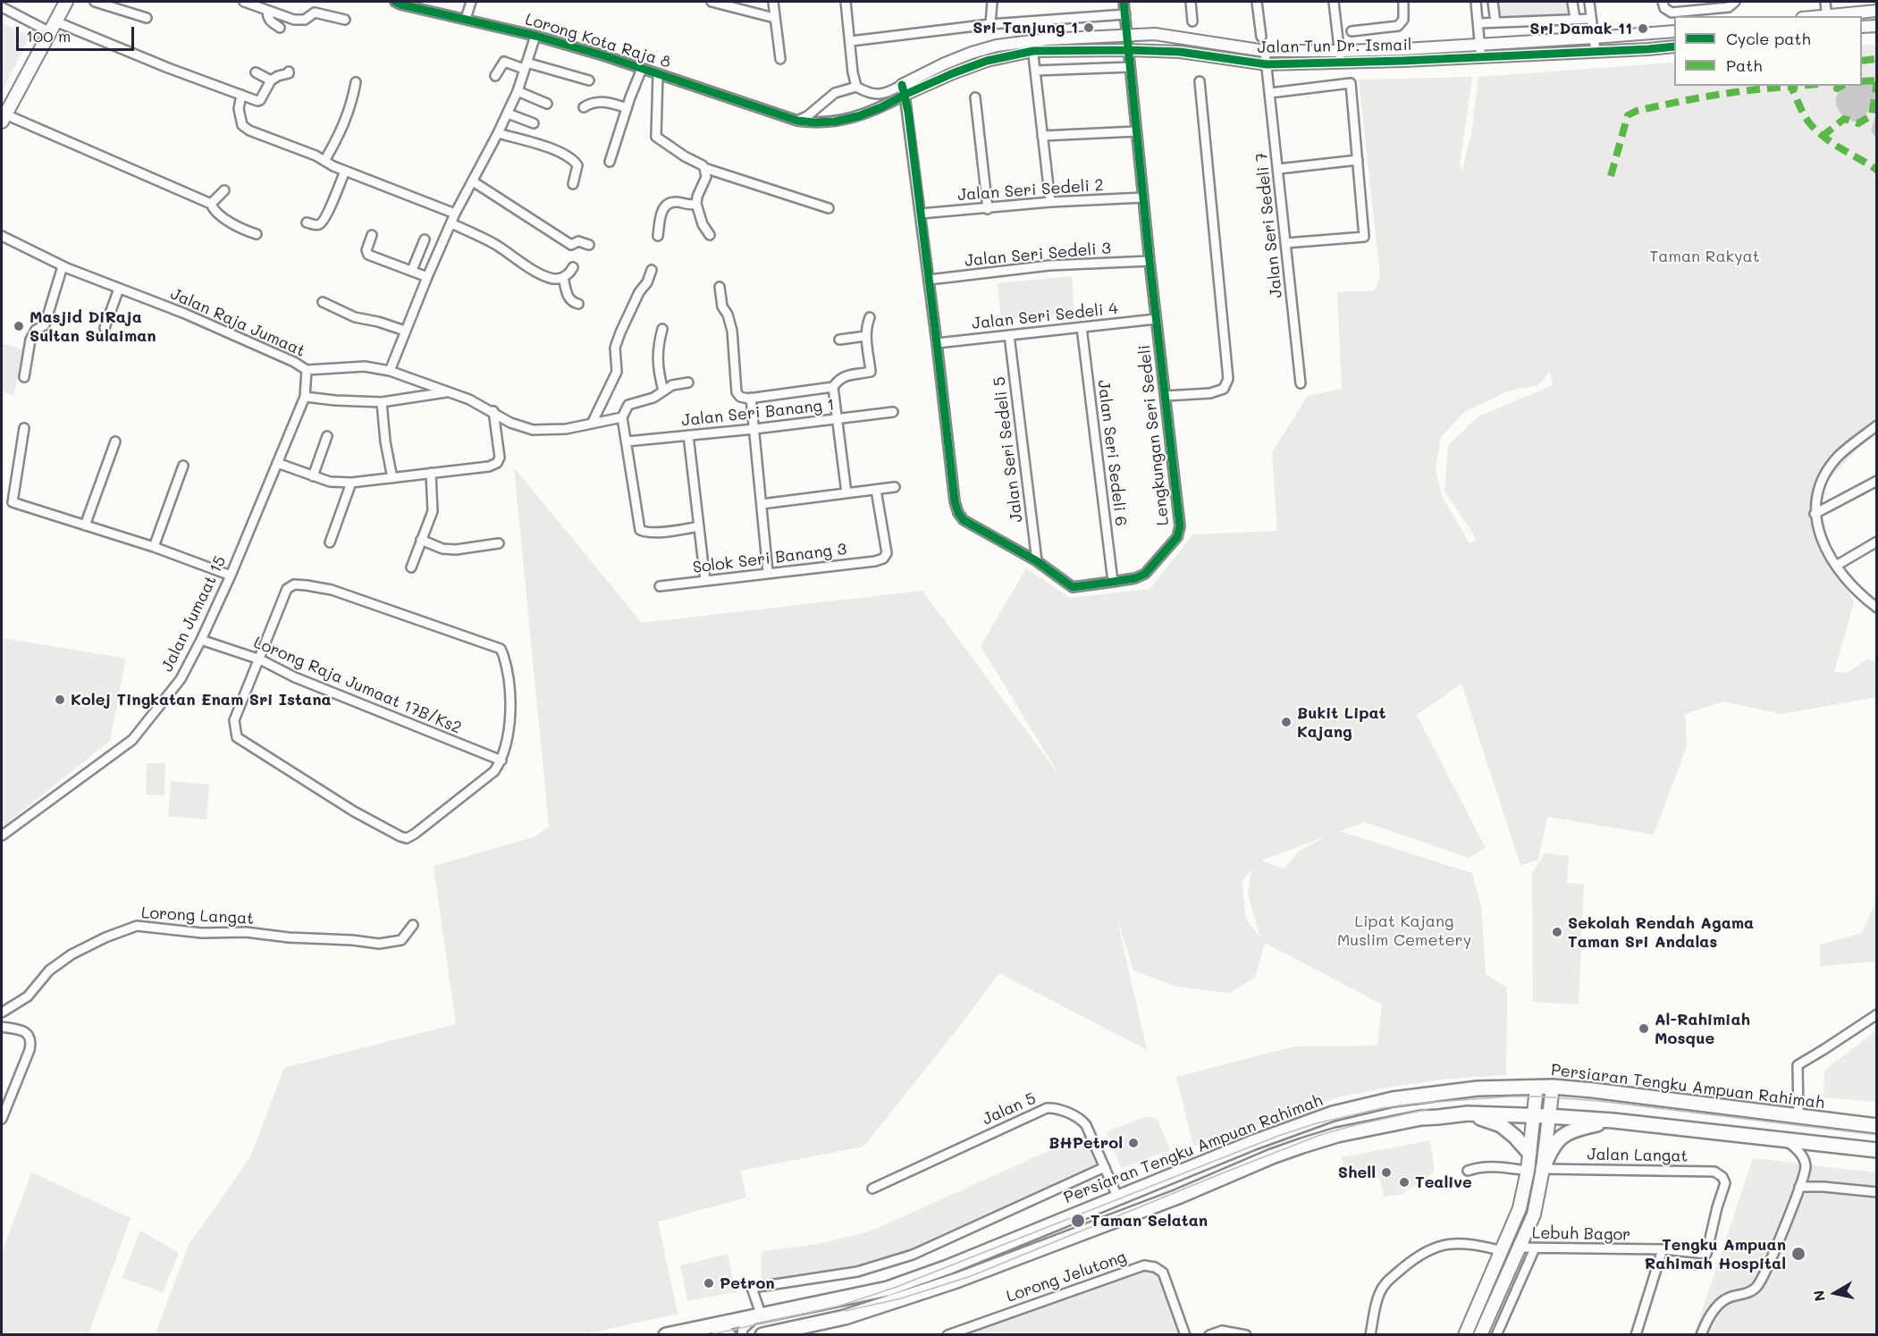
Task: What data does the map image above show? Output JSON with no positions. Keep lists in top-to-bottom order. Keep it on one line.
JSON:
{"streets":{"highway":["Persiaran Tengku Ampuan Rahimah"],"street":["Lorong Kota Raja 8","Jalan Tun Dr. Ismail","Jalan Seri Sedeli 2","Jalan Seri Sedeli 7","Jalan Seri Sedeli 3","Jalan Seri Sedeli 4","Jalan Raja Jumaat","Jalan Seri Banang 1","Lengkungan Seri Sedeli","Jalan Seri Sedeli 5","Jalan Seri Sedeli 6","Solok Seri Banang 3","Jalan Jumaat 15","Lorong Raja Jumaat 17B/Ks2","Lorong Langat","Jalan 5","Jalan Langat","Lebuh Bagor","Lorong Jelutong"]},"crossings":[["Lorong Kota Raja 8","Jalan Tun Dr. Ismail"],["Lorong Kota Raja 8","Lengkungan Seri Sedeli"],["Jalan Tun Dr. Ismail","Jalan Seri Sedeli 7"],["Jalan Tun Dr. Ismail","Lengkungan Seri Sedeli"],["Jalan Seri Sedeli 2","Lengkungan Seri Sedeli"],["Jalan Seri Sedeli 3","Lengkungan Seri Sedeli"],["Jalan Seri Sedeli 4","Lengkungan Seri Sedeli"],["Jalan Seri Sedeli 4","Jalan Seri Sedeli 5"],["Jalan Seri Sedeli 4","Jalan Seri Sedeli 6"],["Jalan Raja Jumaat","Jalan Jumaat 15"],["Lengkungan Seri Sedeli","Jalan Seri Sedeli 5"],["Lengkungan Seri Sedeli","Jalan Seri Sedeli 6"],["Jalan Jumaat 15","Lorong Raja Jumaat 17B/Ks2"],["Persiaran Tengku Ampuan Rahimah","Jalan 5"],["Jalan Langat","Lebuh Bagor"]],"parks":["Taman Rakyat","Lipat Kajang Muslim Cemetery"],"places":["Sri Tanjung 1","Sri Damak 11","Masjid DiRaja Sultan Sulaiman","Kolej Tingkatan Enam Sri Istana","Bukit Lipat Kajang","Sekolah Rendah Agama Taman Sri Andalas","Al-Rahimiah Mosque","BHPetrol","Shell","Tealive","Taman Selatan","Tengku Ampuan Rahimah Hospital","Petron"],"legend":["Cycle path","Path"],"scale_bar":"100 m","north":"left"}
